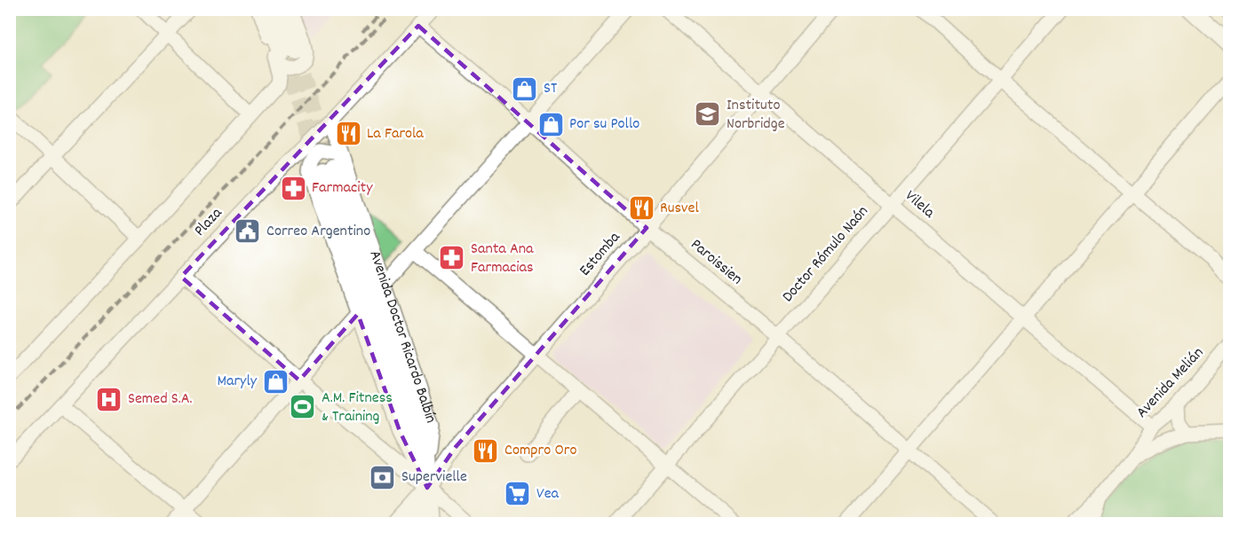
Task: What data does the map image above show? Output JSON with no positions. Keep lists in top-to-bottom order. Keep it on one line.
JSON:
{"streets":{"main road":["Avenida Doctor Ricardo Balbín"],"street":["Vilela","Plaza","Estomba","Doctor Rómulo Naón","Paroissien","Avenida Melián"]},"crossings":[["Vilela","Estomba"],["Vilela","Doctor Rómulo Naón"],["Vilela","Avenida Melián"],["Plaza","Paroissien"],["Plaza","Avenida Doctor Ricardo Balbín"],["Estomba","Paroissien"],["Estomba","Avenida Doctor Ricardo Balbín"],["Doctor Rómulo Naón","Paroissien"]],"places":{"shop":["ST","Por su Pollo","Maryly"],"school or university":["Instituto Norbridge"],"restaurant":["La Farola","Rusvel","Compro Oro"],"pharmacy":["Farmacity","Santa Ana Farmacias"],"public building":["Correo Argentino"],"hospital":["Semed S.A."],"sports":["A.M. Fitness & Training"],"bank":["Supervielle"],"supermarket":["Vea"]}}
